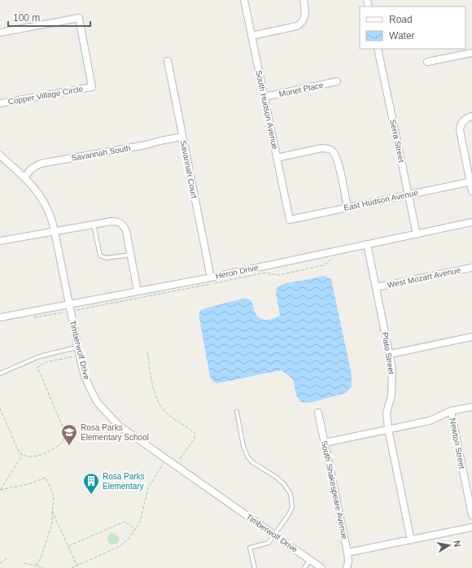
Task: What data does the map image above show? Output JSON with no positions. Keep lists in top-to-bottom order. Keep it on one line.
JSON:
{"streets":{"street":["Monet Place","Copper Village Circle","South Hudson Avenue","Serra Street","Savannah South","Savannah Court","East Hudson Avenue","Heron Drive","West Mozart Avenue","Timberwolf Drive","Plato Street","Newton Street","South Shakespeare Avenue"]},"crossings":[["Monet Place","South Hudson Avenue"],["South Hudson Avenue","East Hudson Avenue"],["Serra Street","East Hudson Avenue"],["Serra Street","Heron Drive"],["Savannah South","Savannah Court"],["Savannah South","Timberwolf Drive"],["Savannah Court","Heron Drive"],["Heron Drive","Timberwolf Drive"],["Heron Drive","Plato Street"],["West Mozart Avenue","Plato Street"]],"places":{"school or university":["Rosa Parks Elementary School"],"building":["Rosa Parks Elementary"]},"legend":["Road","Water"],"scale_bar":"100 m","north":"right"}
